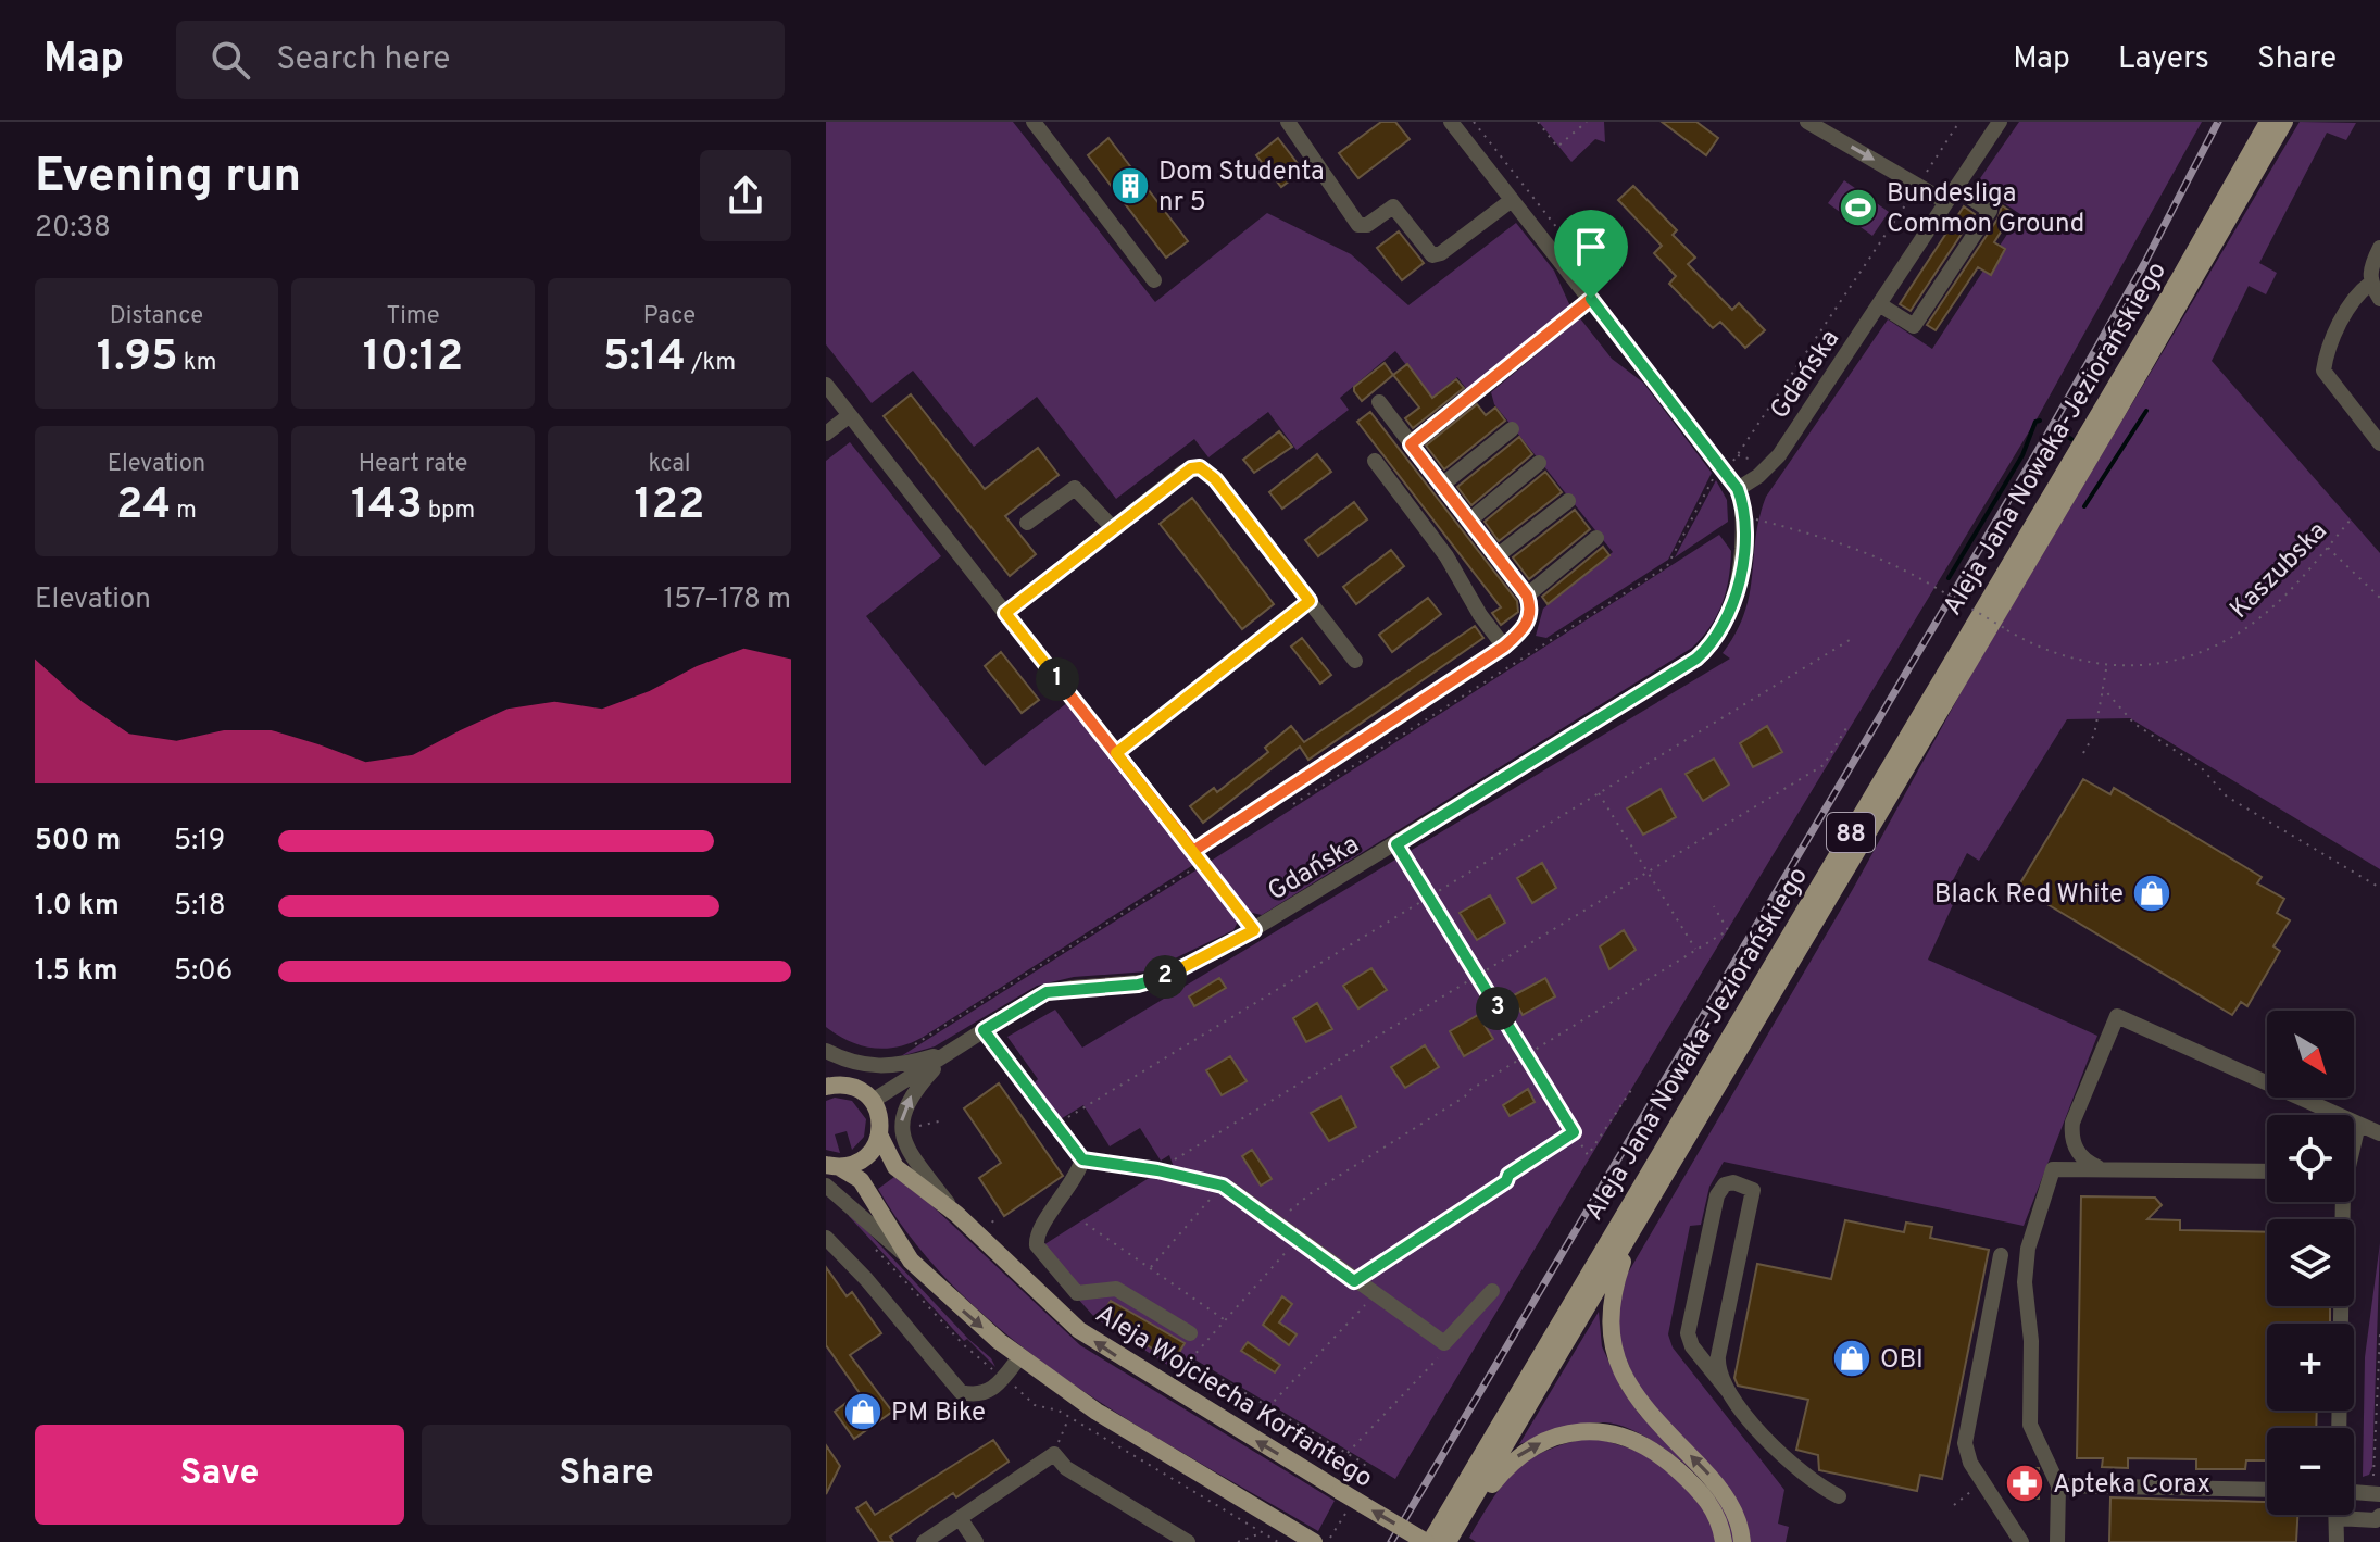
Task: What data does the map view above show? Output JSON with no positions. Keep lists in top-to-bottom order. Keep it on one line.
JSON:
{"streets":{"main road":["Aleja Jana Nowaka-Jeziorańskiego","88","Aleja Wojciecha Korfantego"],"street":["Gdańska"],"path":["Kaszubska"]},"crossings":[["Gdańska","Kaszubska"],["Gdańska","Aleja Wojciecha Korfantego"],["Aleja Jana Nowaka-Jeziorańskiego","Aleja Wojciecha Korfantego"]],"places":{"building":["Dom Studenta nr 5"],"sports":["Bundesliga Common Ground"],"shop":["Black Red White","OBI","PM Bike"],"pharmacy":["Apteka Corax"]},"north":"bottom right","page":{"header":"Map","search":"Search here","nav":["Map","Layers","Share"],"heading":["Evening run","20:38"],"stats":[["Distance","1.95 km"],["Time","10:12"],["Pace","5:14 /km"],["Elevation","24 m"],["Heart rate","143 bpm"],["kcal","122"]],"chart":["Elevation","157–178 m"],"pins":["1","2","3"],"list":[{"name":"500 m","note":"5:19"},{"name":"1.0 km","note":"5:18"},{"name":"1.5 km","note":"5:06"}],"map_buttons":["+","−"],"buttons":["Save","Share"]}}
